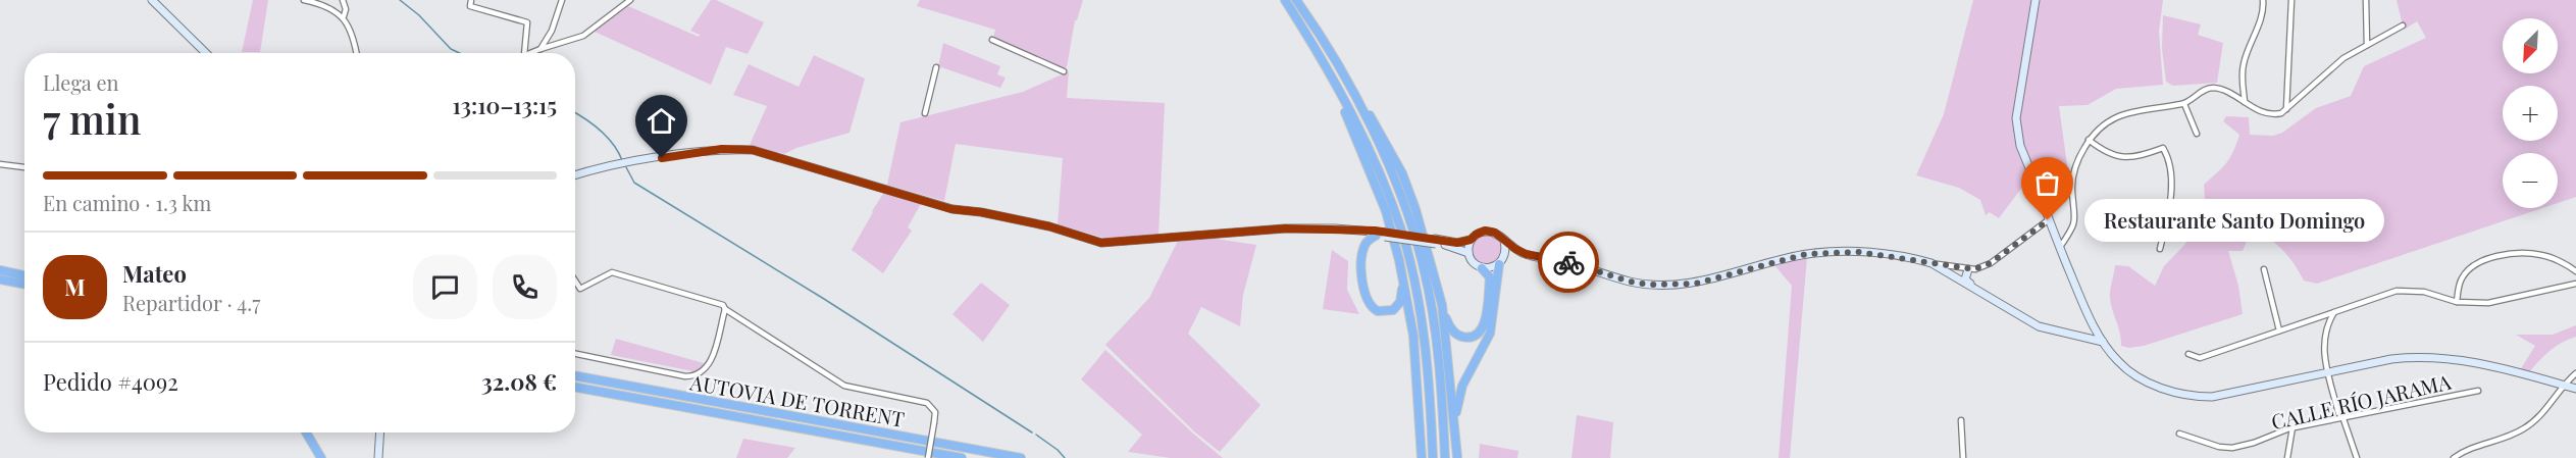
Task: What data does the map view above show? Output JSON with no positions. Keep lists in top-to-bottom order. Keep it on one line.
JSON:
{"streets":{"highway":["AUTOVIA DE TORRENT"],"street":["CALLE RÍO JARAMA"]},"places":["Restaurante Santo Domingo"],"north":"bottom left","page":{"map_buttons":["+","−"],"heading":["7 min","Llega en","13:10–13:15"],"panel":["Mateo","Repartidor · 4.7","Pedido #4092","32.08 €"],"bar":"En camino · 1.3 km","bubble":"Restaurante Santo Domingo","round":"M"}}
